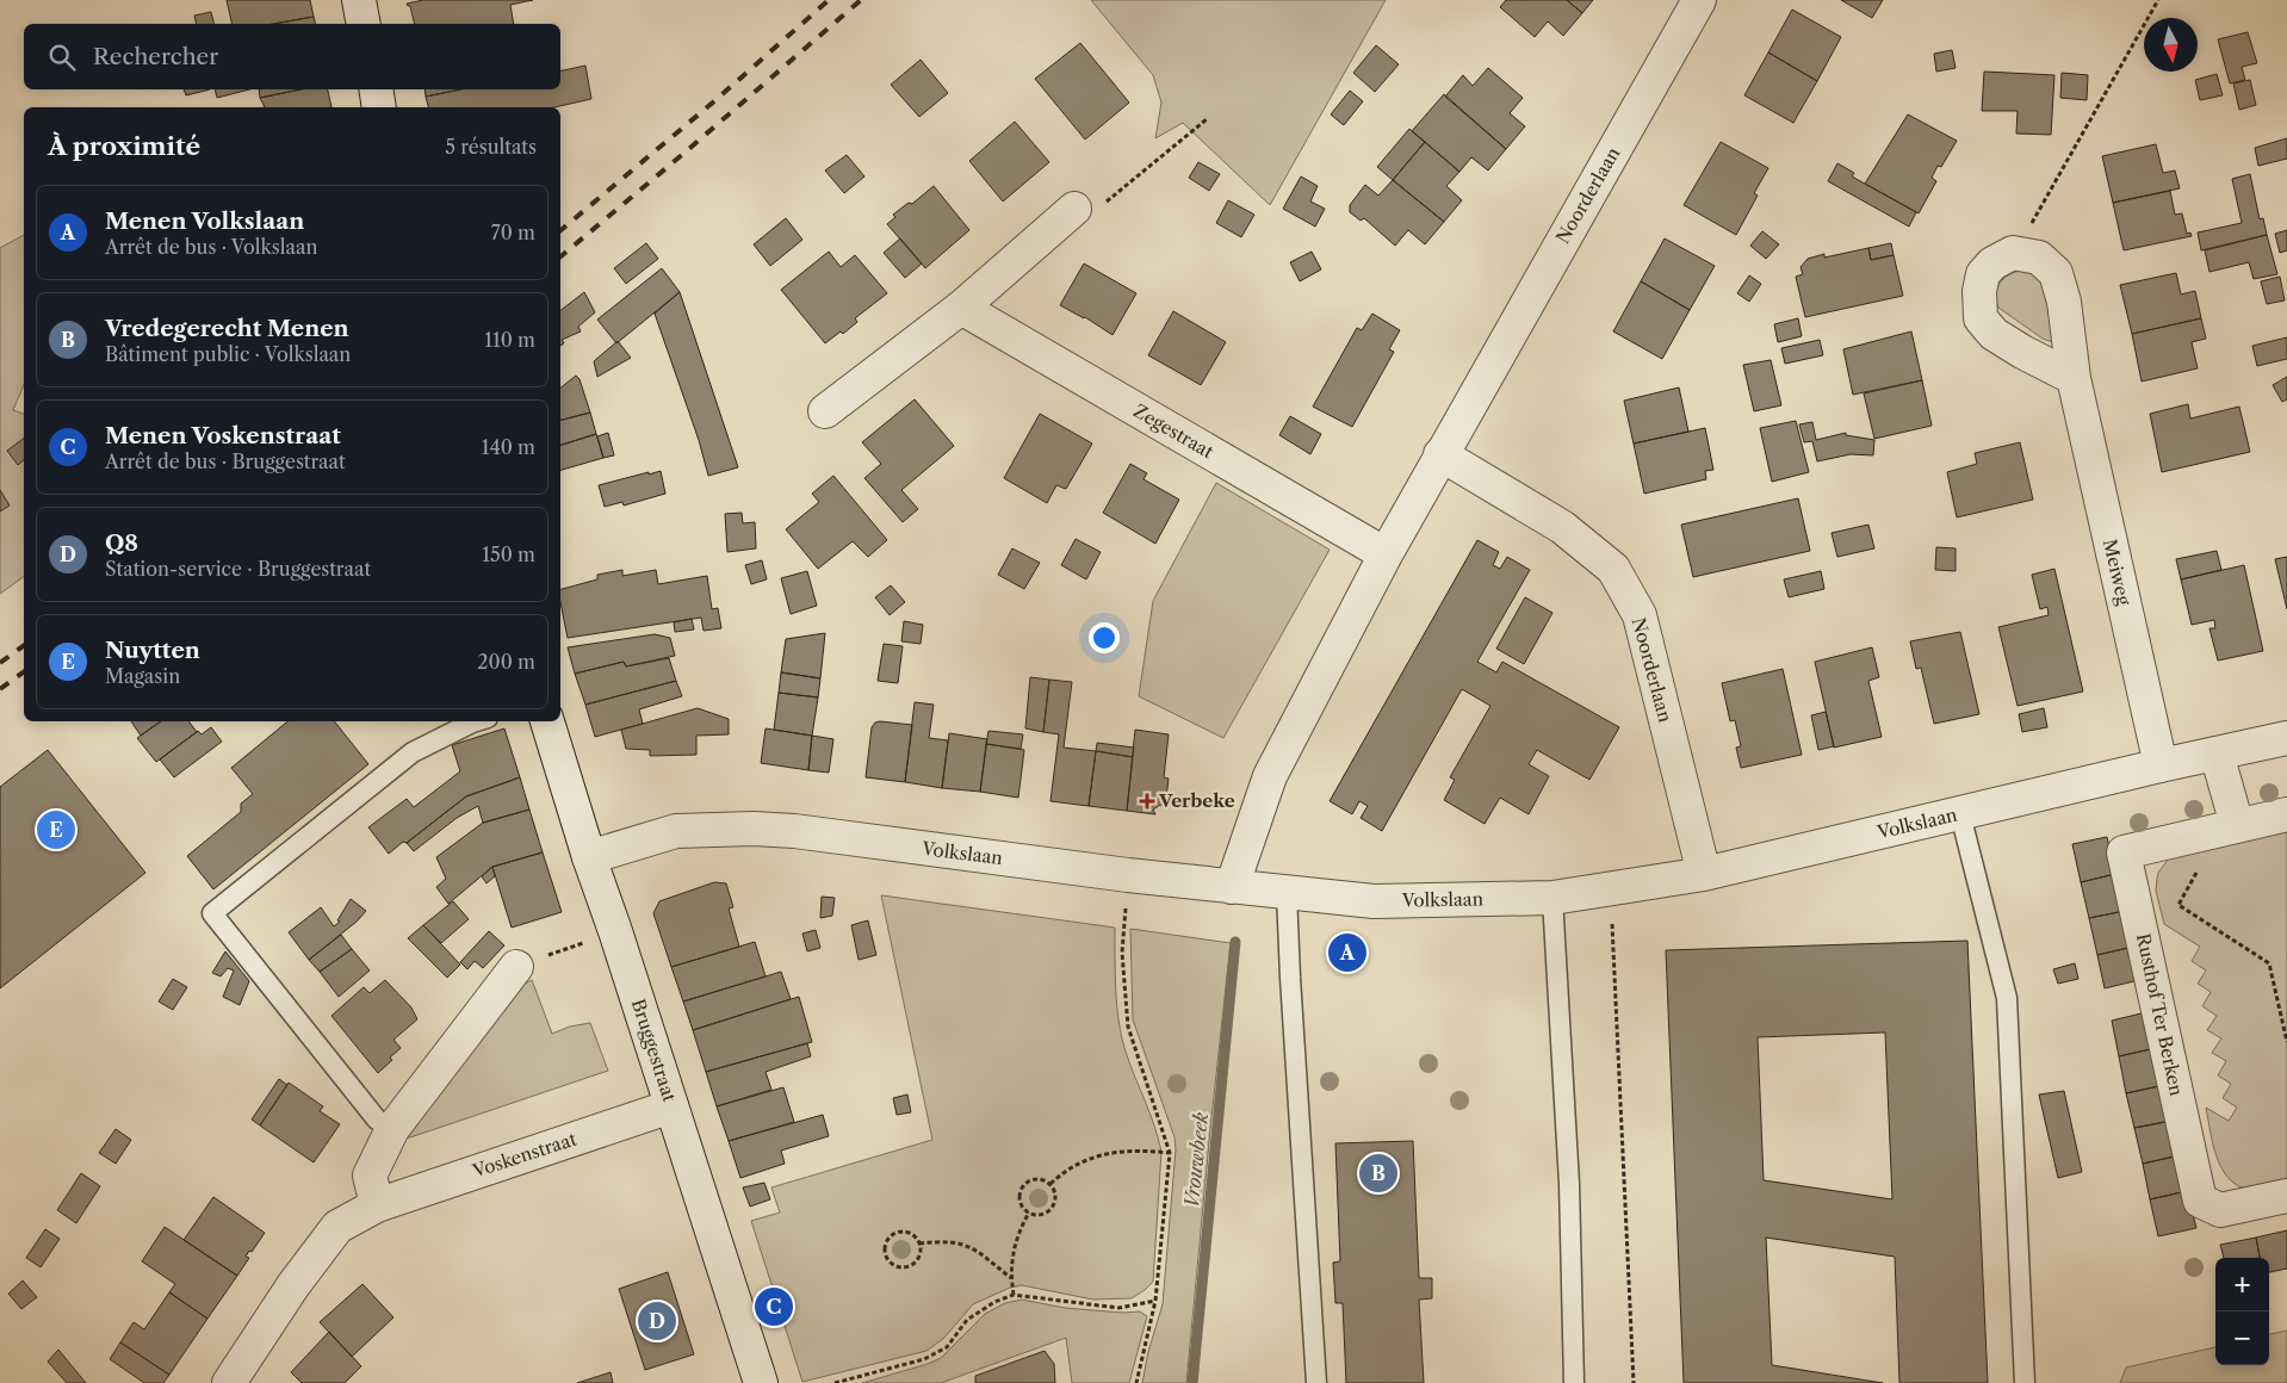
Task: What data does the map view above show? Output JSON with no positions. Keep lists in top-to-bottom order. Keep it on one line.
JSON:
{"streets":{"street":["Noorderlaan","Zegestraat","Meiweg","Volkslaan","Rusthof Ter Berken","Bruggestraat","Voskenstraat"]},"crossings":[["Noorderlaan","Zegestraat"],["Noorderlaan","Volkslaan"],["Meiweg","Volkslaan"],["Volkslaan","Bruggestraat"],["Bruggestraat","Voskenstraat"]],"water":["Vrouwbeek"],"places":{"health":["Verbeke"]},"north":"bottom","page":{"search":"Rechercher","heading":["À proximité","5 résultats"],"list":[{"mark":"A","name":"Menen Volkslaan","note":"Arrêt de bus · Volkslaan","value":"70 m"},{"mark":"B","name":"Vredegerecht Menen","note":"Bâtiment public · Volkslaan","value":"110 m"},{"mark":"C","name":"Menen Voskenstraat","note":"Arrêt de bus · Bruggestraat","value":"140 m"},{"mark":"D","name":"Q8","note":"Station-service · Bruggestraat","value":"150 m"},{"mark":"E","name":"Nuytten","note":"Magasin","value":"200 m"}],"pins":["E","A","B","C","D"],"map_buttons":["+","−"]}}
